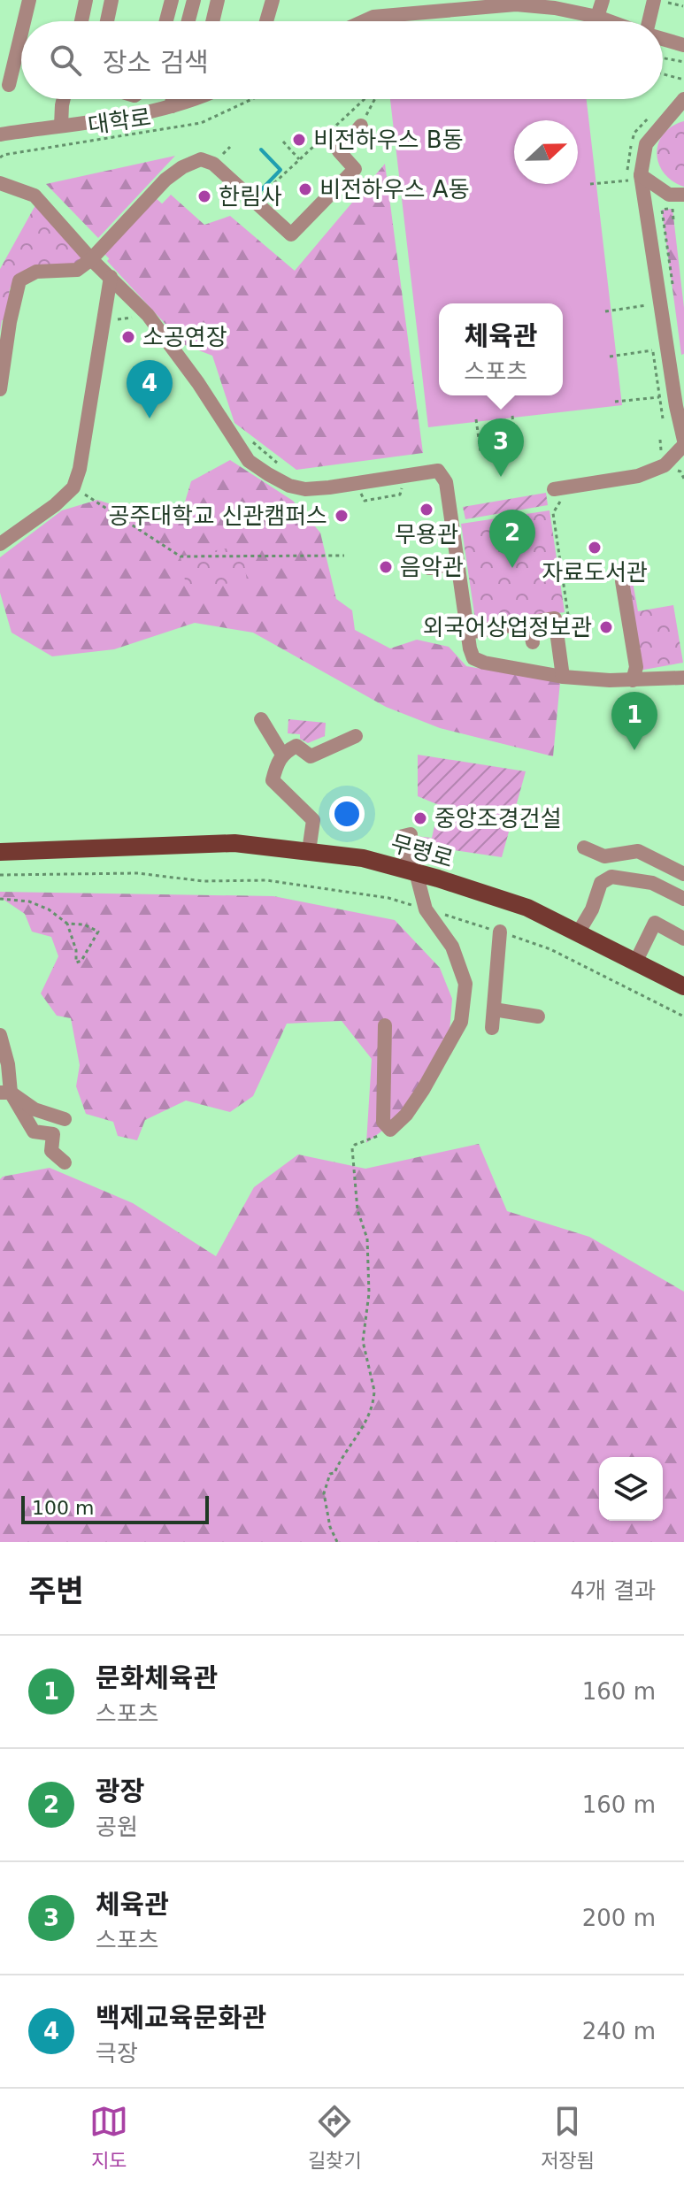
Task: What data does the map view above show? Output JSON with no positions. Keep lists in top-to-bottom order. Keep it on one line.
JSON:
{"streets":{"main road":["무령로"],"path":["대학로"]},"places":["비전하우스 B동","비전하우스 A동","한림사","소공연장","무용관","공주대학교 신관캠퍼스","자료도서관","음악관","외국어상업정보관","중앙조경건설"],"scale_bar":"100 m","north":"right","page":{"search":"장소 검색","popup":["체육관","스포츠"],"pins":["4","3","2","1"],"scale":"100 m","heading":["주변","4개 결과"],"list":[{"mark":"1","name":"문화체육관","note":"스포츠","value":"160 m"},{"mark":"2","name":"광장","note":"공원","value":"160 m"},{"mark":"3","name":"체육관","note":"스포츠","value":"200 m"},{"mark":"4","name":"백제교육문화관","note":"극장","value":"240 m"}],"nav":["지도","길찾기","저장됨"]}}
